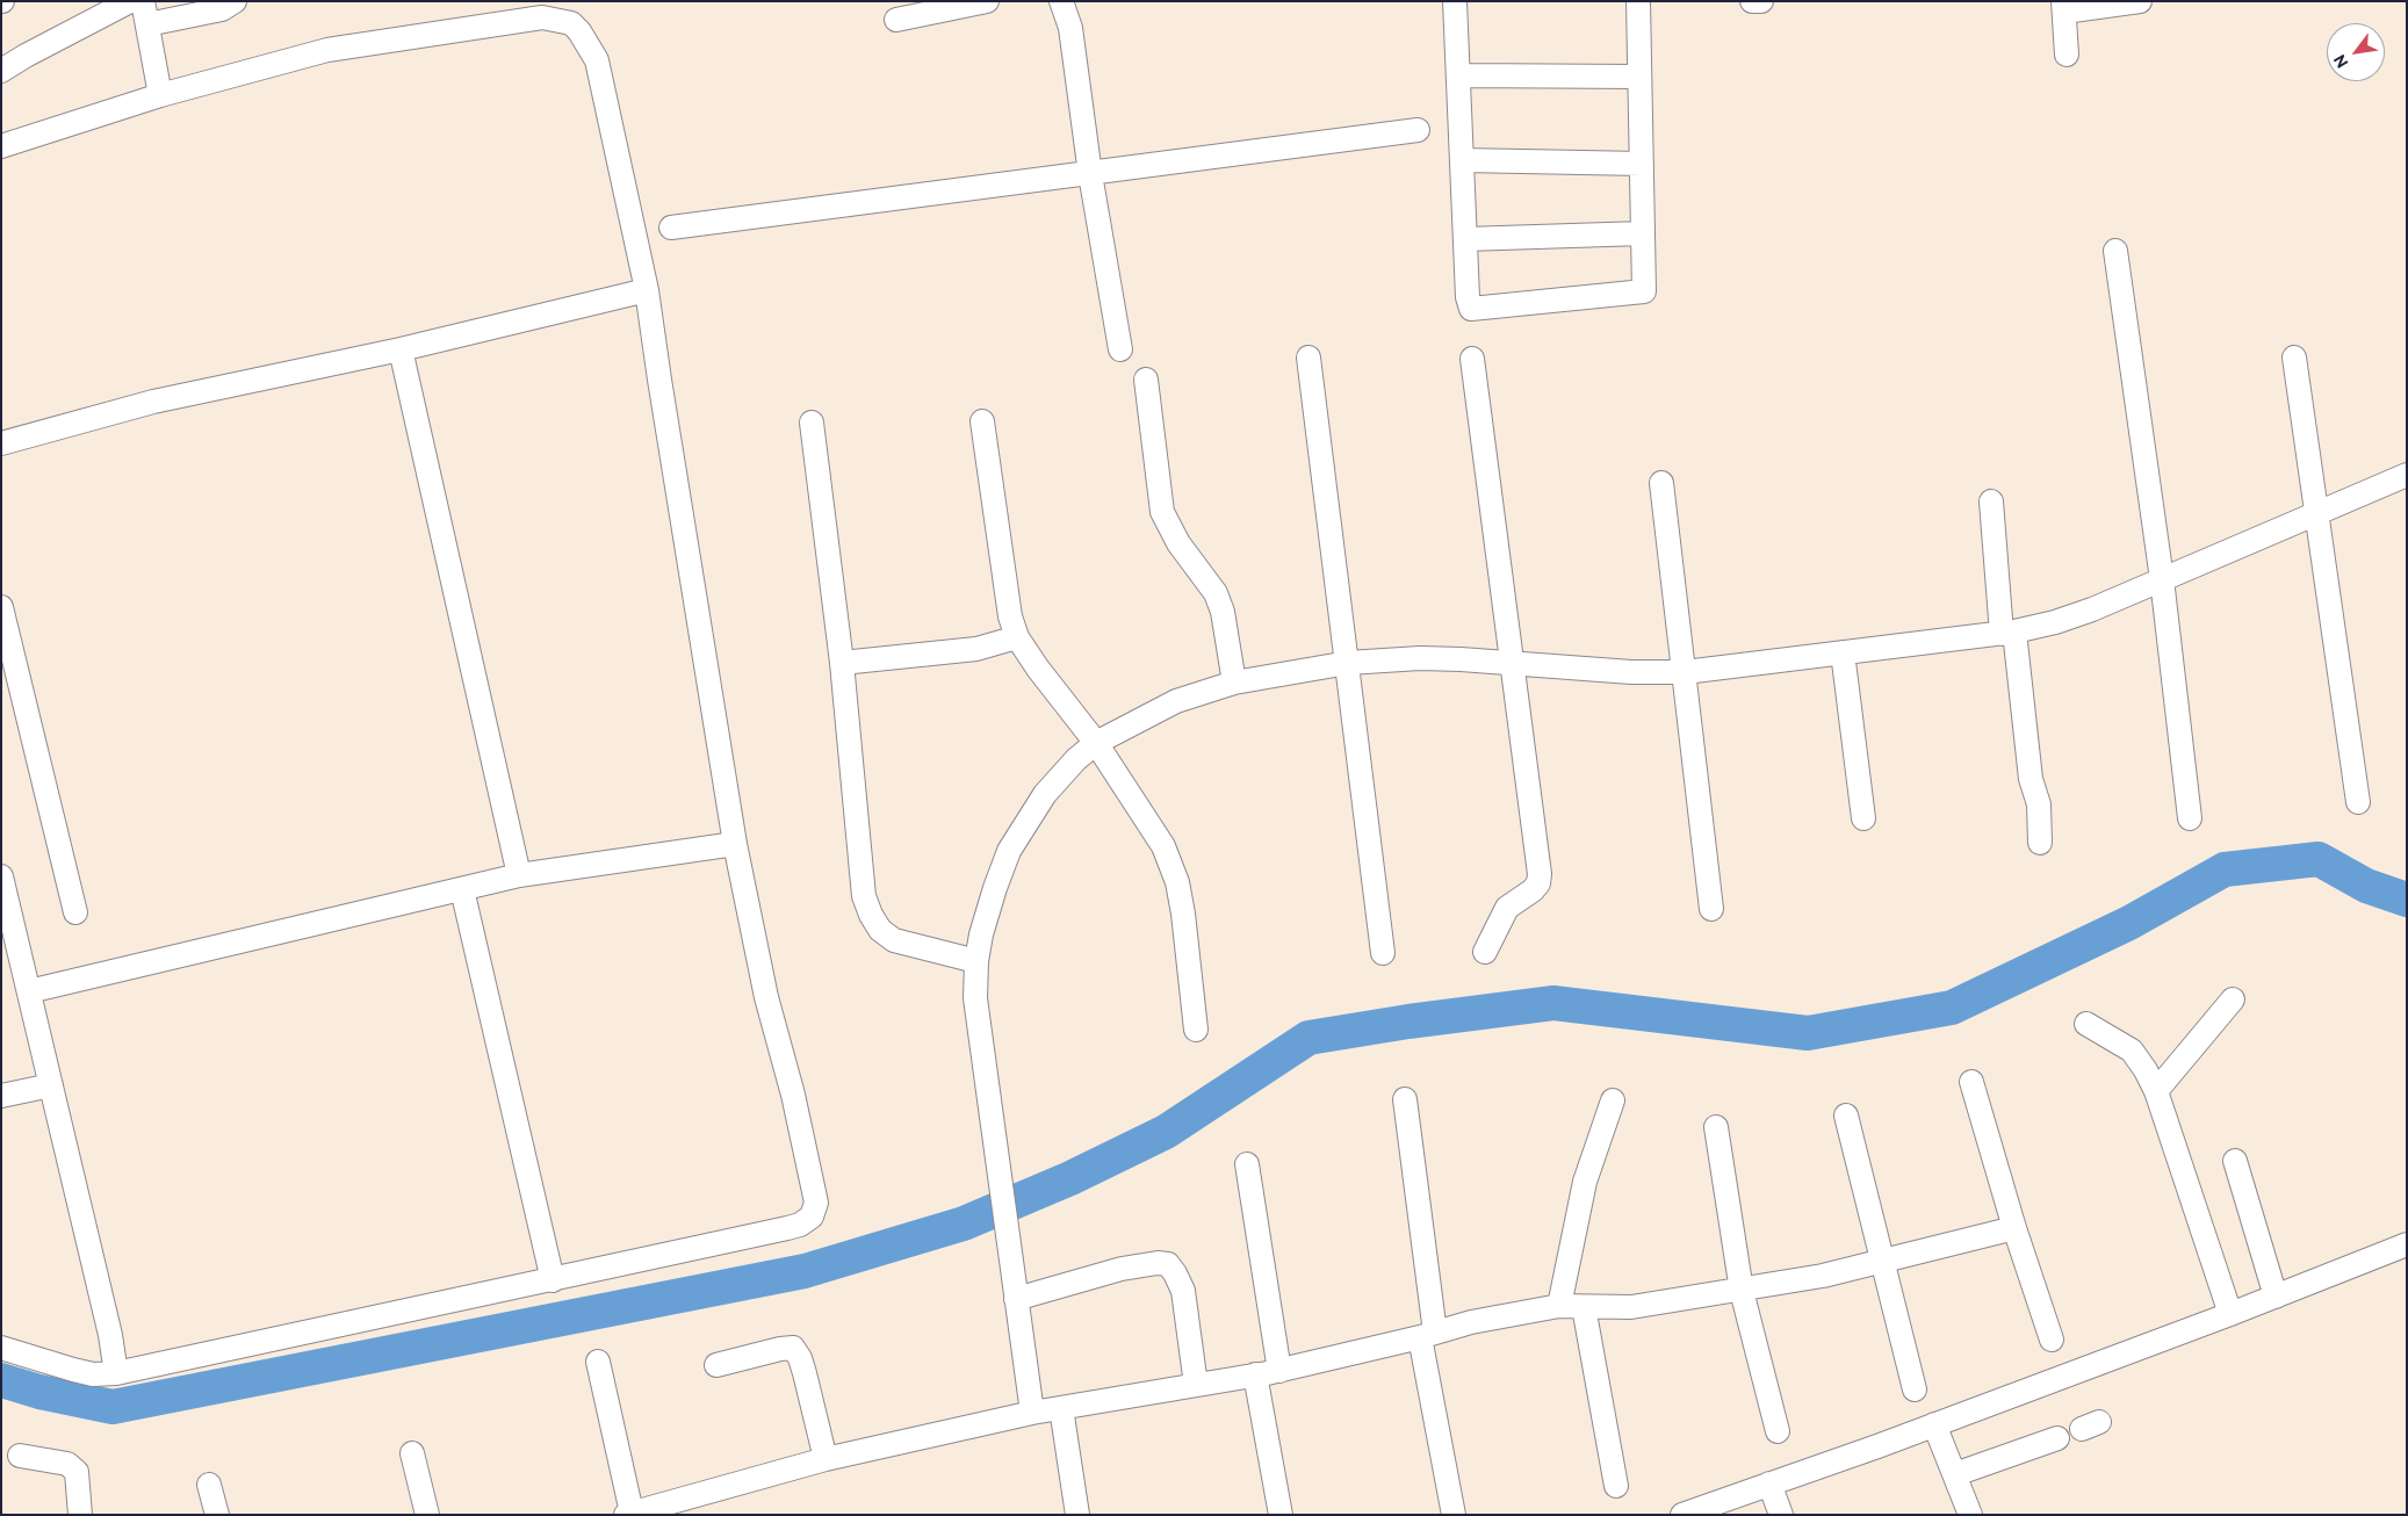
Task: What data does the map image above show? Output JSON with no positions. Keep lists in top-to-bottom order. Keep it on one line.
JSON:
{"north":"bottom left"}
